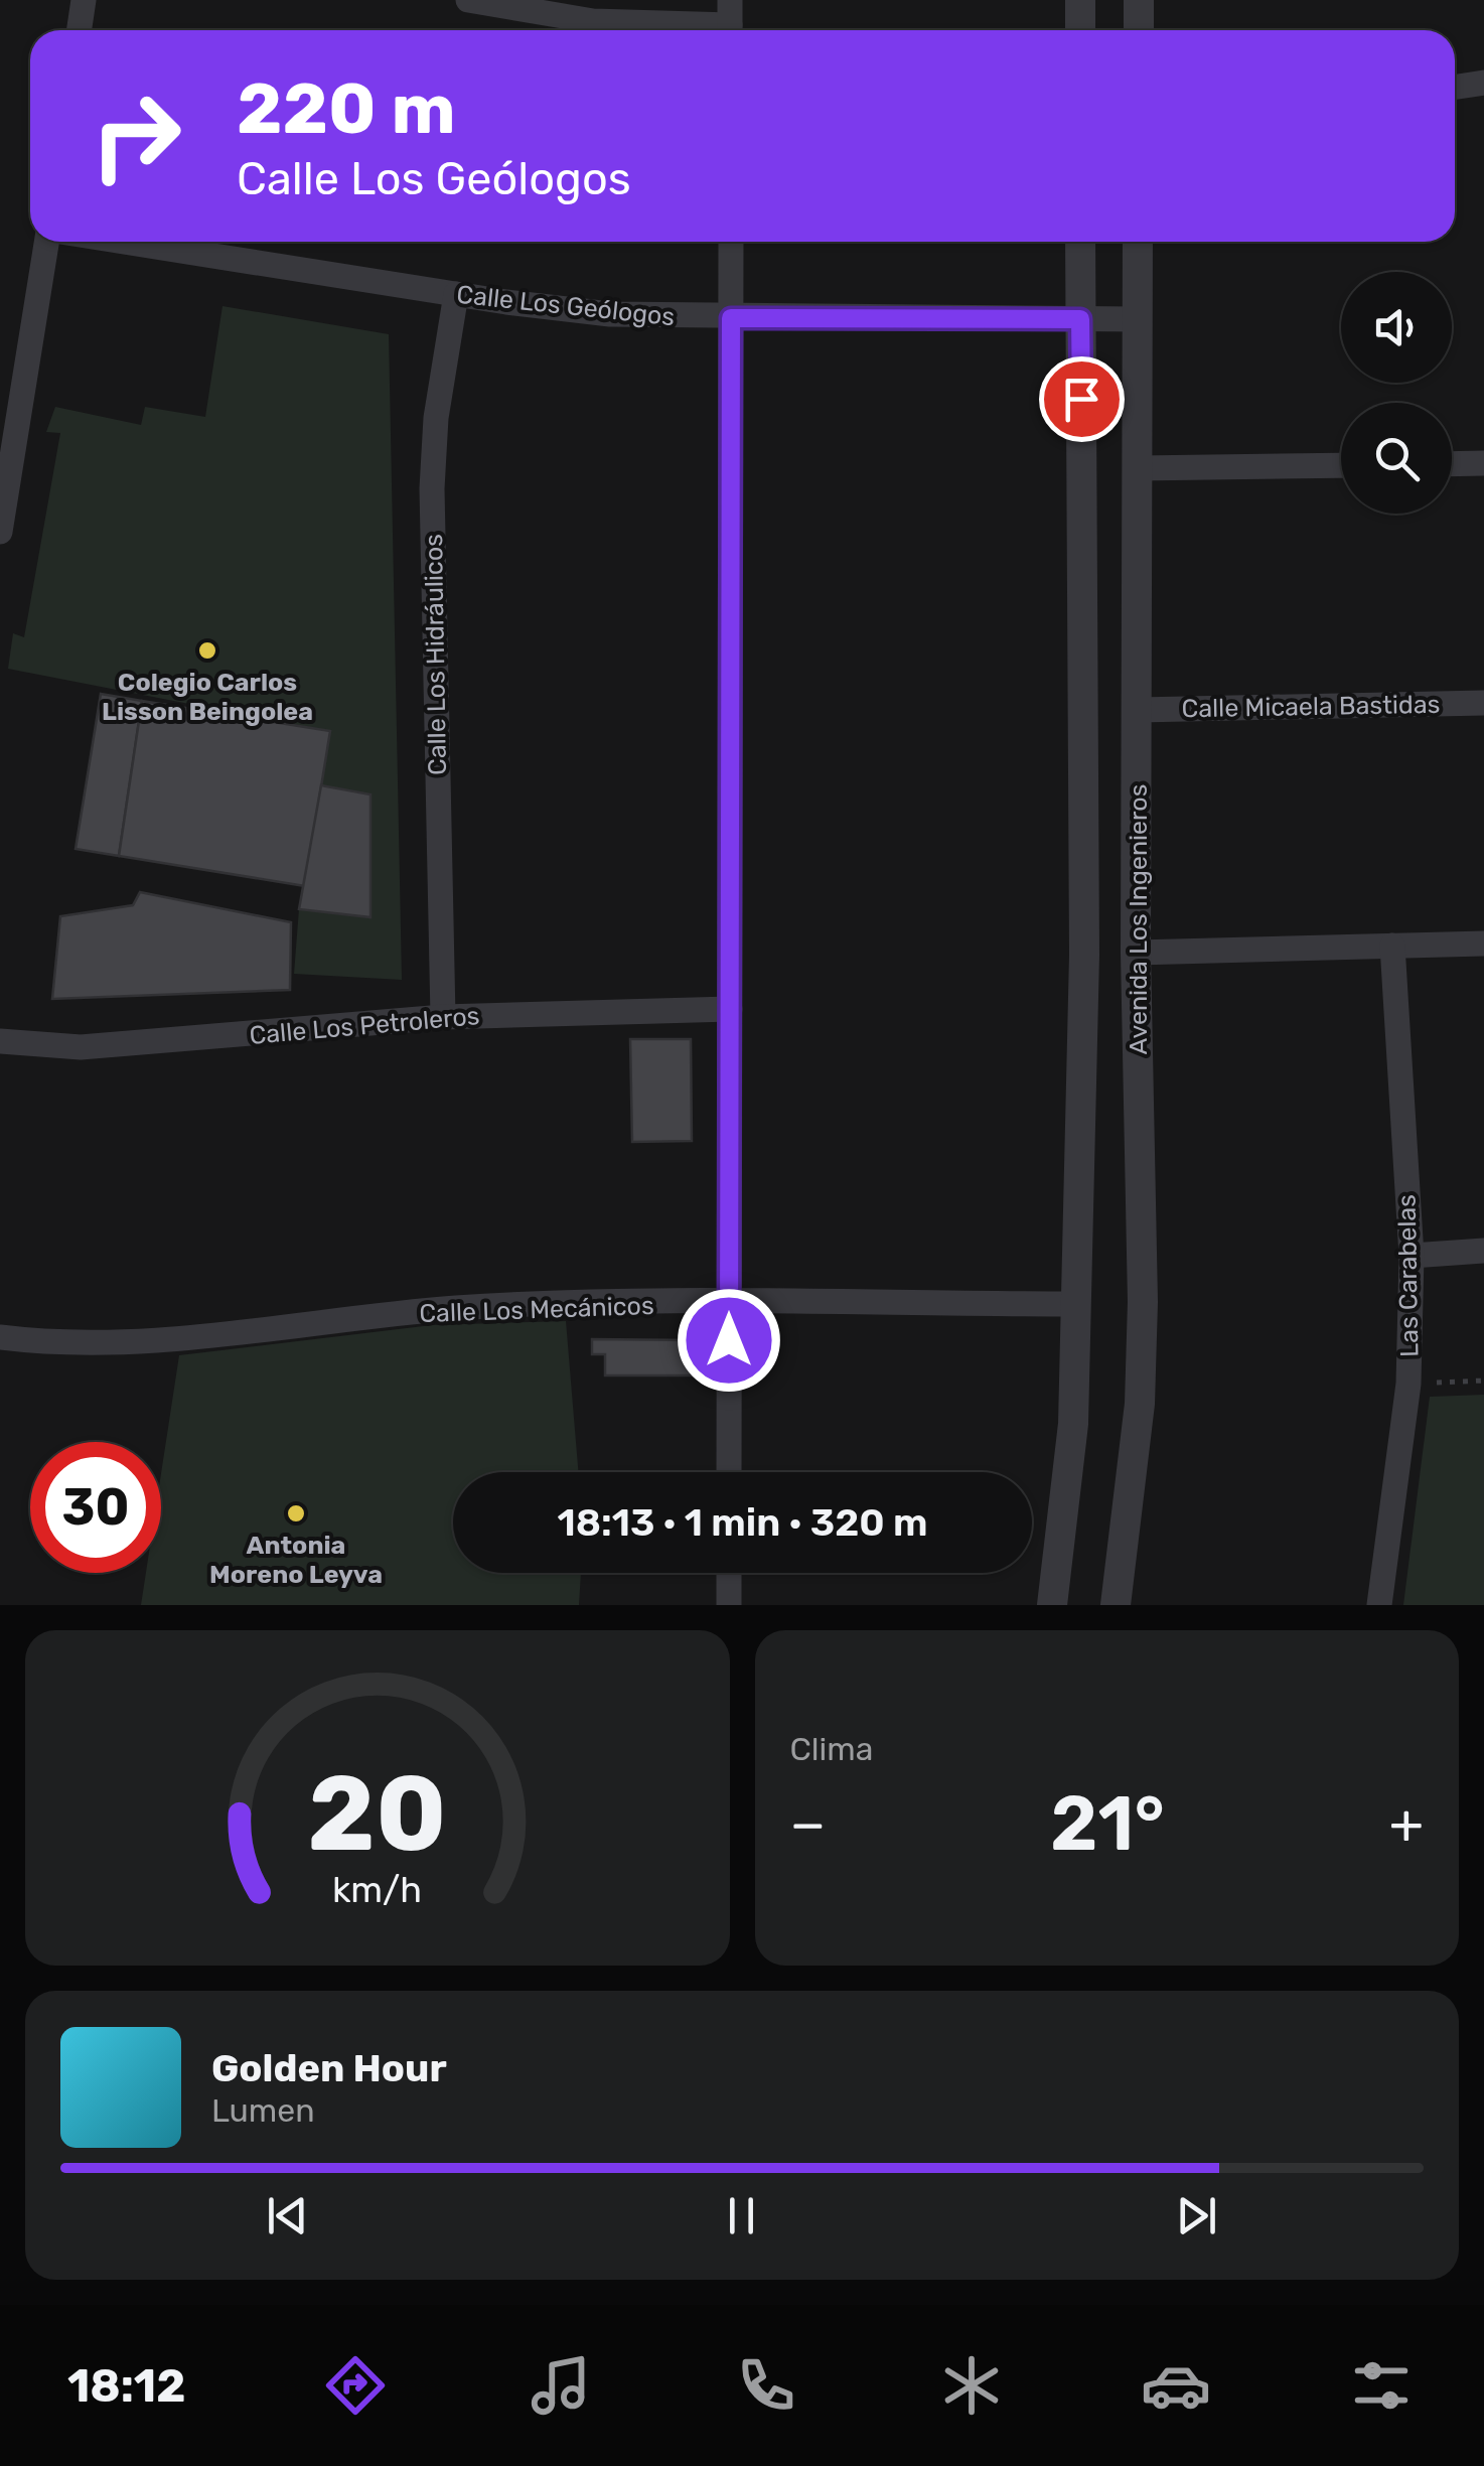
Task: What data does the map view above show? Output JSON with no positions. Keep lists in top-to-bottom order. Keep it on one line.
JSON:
{"streets":{"street":["Calle Los Geólogos","Calle Los Hidráulicos","Calle Micaela Bastidas","Avenida Los Ingenieros","Calle Los Petroleros","Las Carabelas","Calle Los Mecánicos"]},"crossings":[["Calle Los Geólogos","Calle Los Hidráulicos"],["Calle Los Geólogos","Avenida Los Ingenieros"],["Calle Los Hidráulicos","Calle Los Petroleros"],["Calle Micaela Bastidas","Avenida Los Ingenieros"]],"places":["Colegio Carlos Lisson Beingolea","Antonia Moreno Leyva"],"page":{"turn":["220 m","Calle Los Geólogos"],"limit":"30","trip":"18:13 · 1 min · 320 m","tile":"Clima","heat":["−","21°","+"],"song":["Golden Hour","Lumen"],"tabs":"18:12","gauge":["20","km/h"]}}
